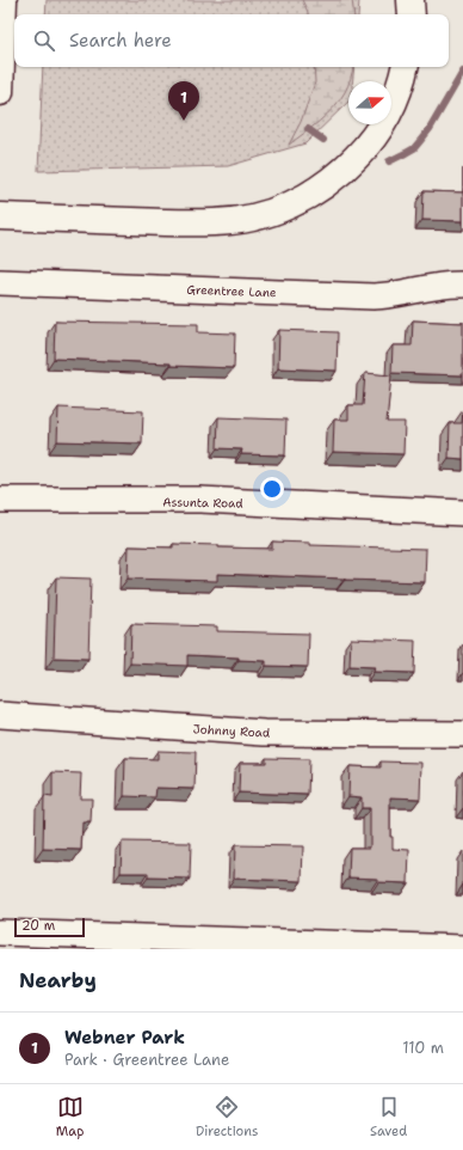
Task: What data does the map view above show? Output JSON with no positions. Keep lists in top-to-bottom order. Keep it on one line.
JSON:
{"streets":{"street":["Greentree Lane","Assunta Road","Johnny Road"]},"scale_bar":"20 m","north":"right","page":{"search":"Search here","pins":"1","scale":"20 m","heading":"Nearby","list":[{"mark":"1","name":"Webner Park","note":"Park · Greentree Lane","value":"110 m"}],"nav":["Map","Directions","Saved"]}}
